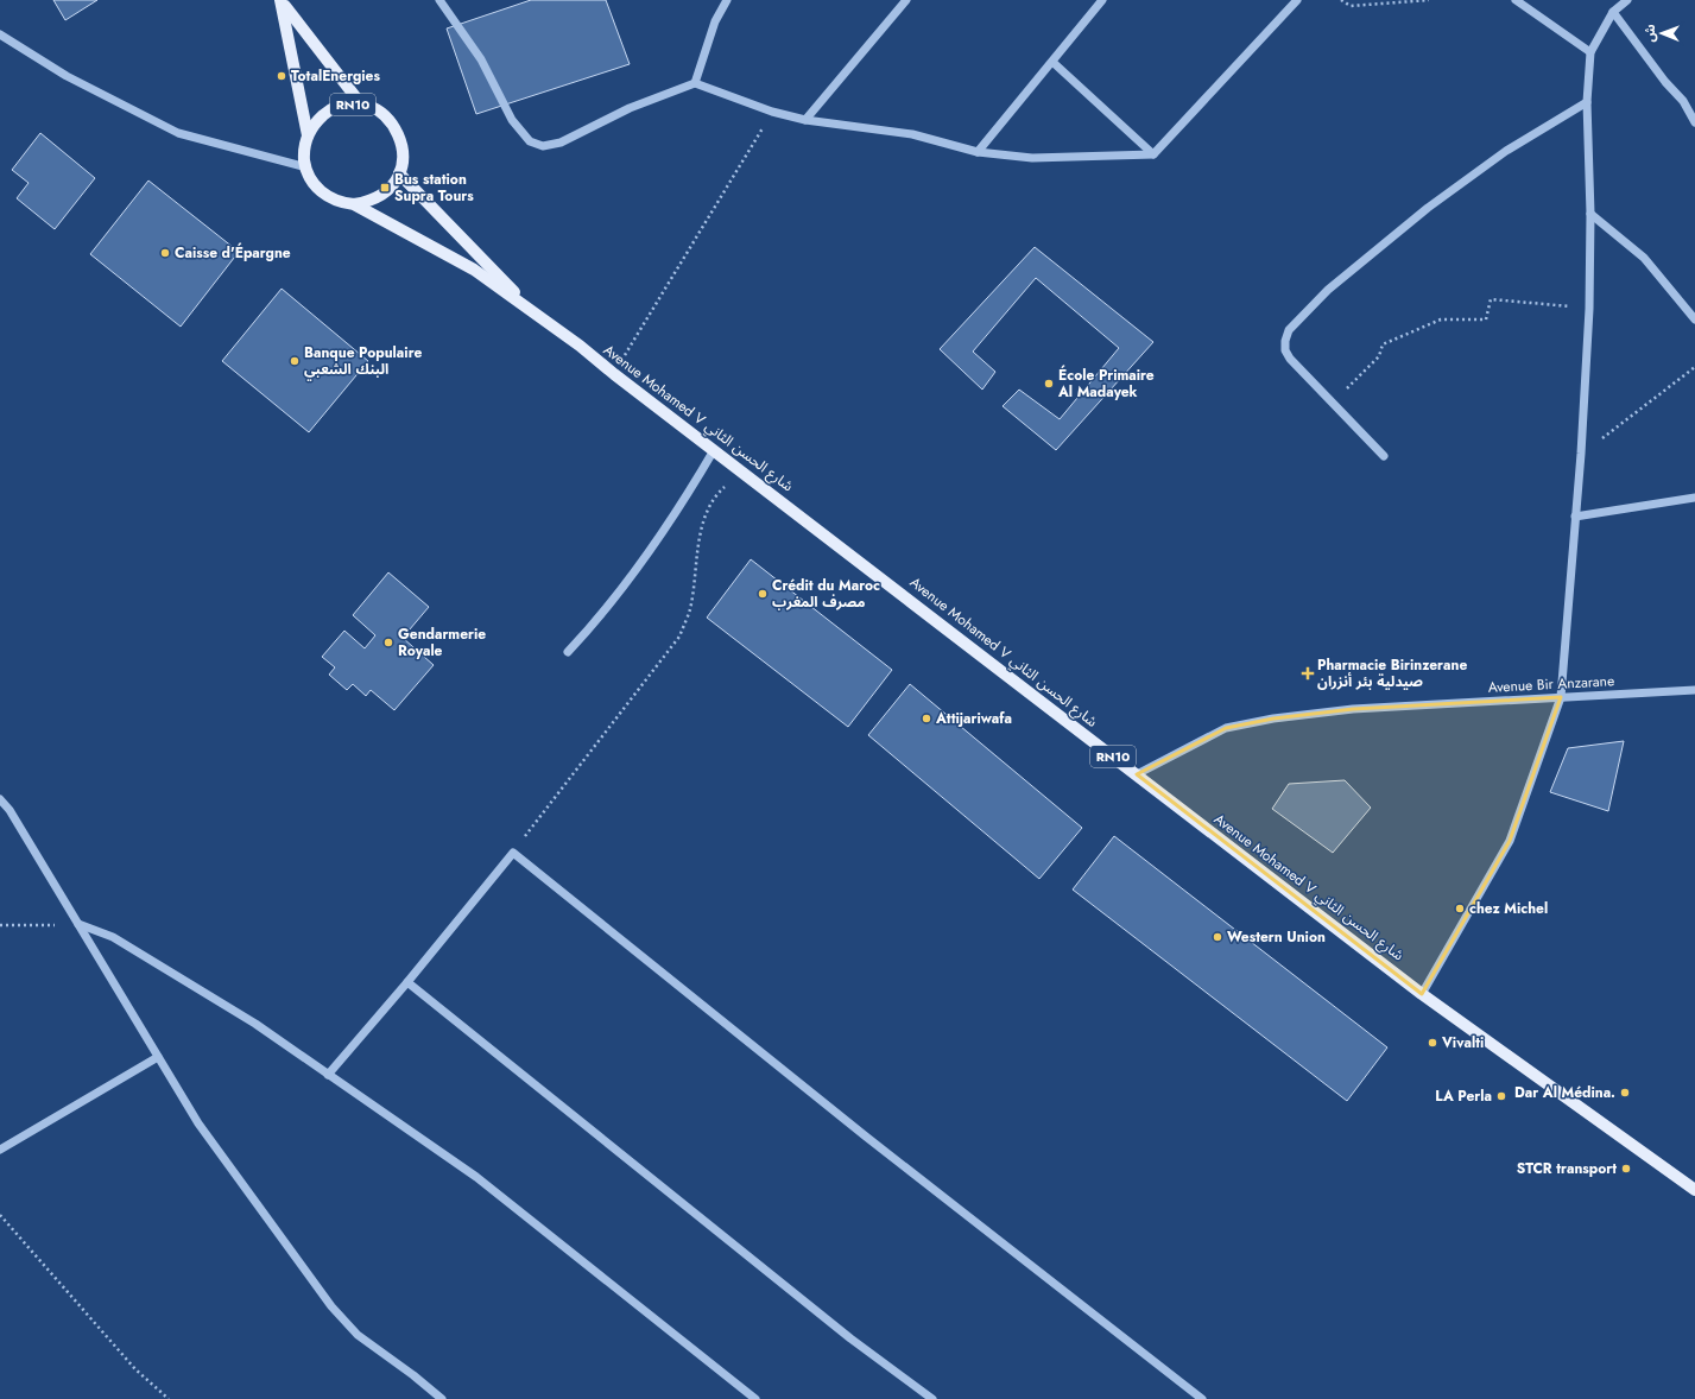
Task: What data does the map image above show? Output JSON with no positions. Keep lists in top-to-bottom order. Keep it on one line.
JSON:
{"streets":{"main road":["RN10","Avenue Mohamed V شارع الحسن الثاني"],"street":["Avenue Bir Anzarane"]},"crossings":[["RN10","Avenue Mohamed V شارع الحسن الثاني"],["Avenue Mohamed V شارع الحسن الثاني","Avenue Bir Anzarane"]],"places":{"other":["TotalEnergies","Caisse d'Épargne","Banque Populaire البنك الشعبي","École Primaire Al Madayek","Crédit du Maroc مصرف المغرب","Gendarmerie Royale","Attijariwafa","chez Michel","Western Union","Vivalti","Dar Al Médina.","LA Perla","STCR transport"],"transit":["Bus station Supra Tours"],"health":["Pharmacie Birinzerane صيدلية بئر أنزران"]},"north":"left"}
